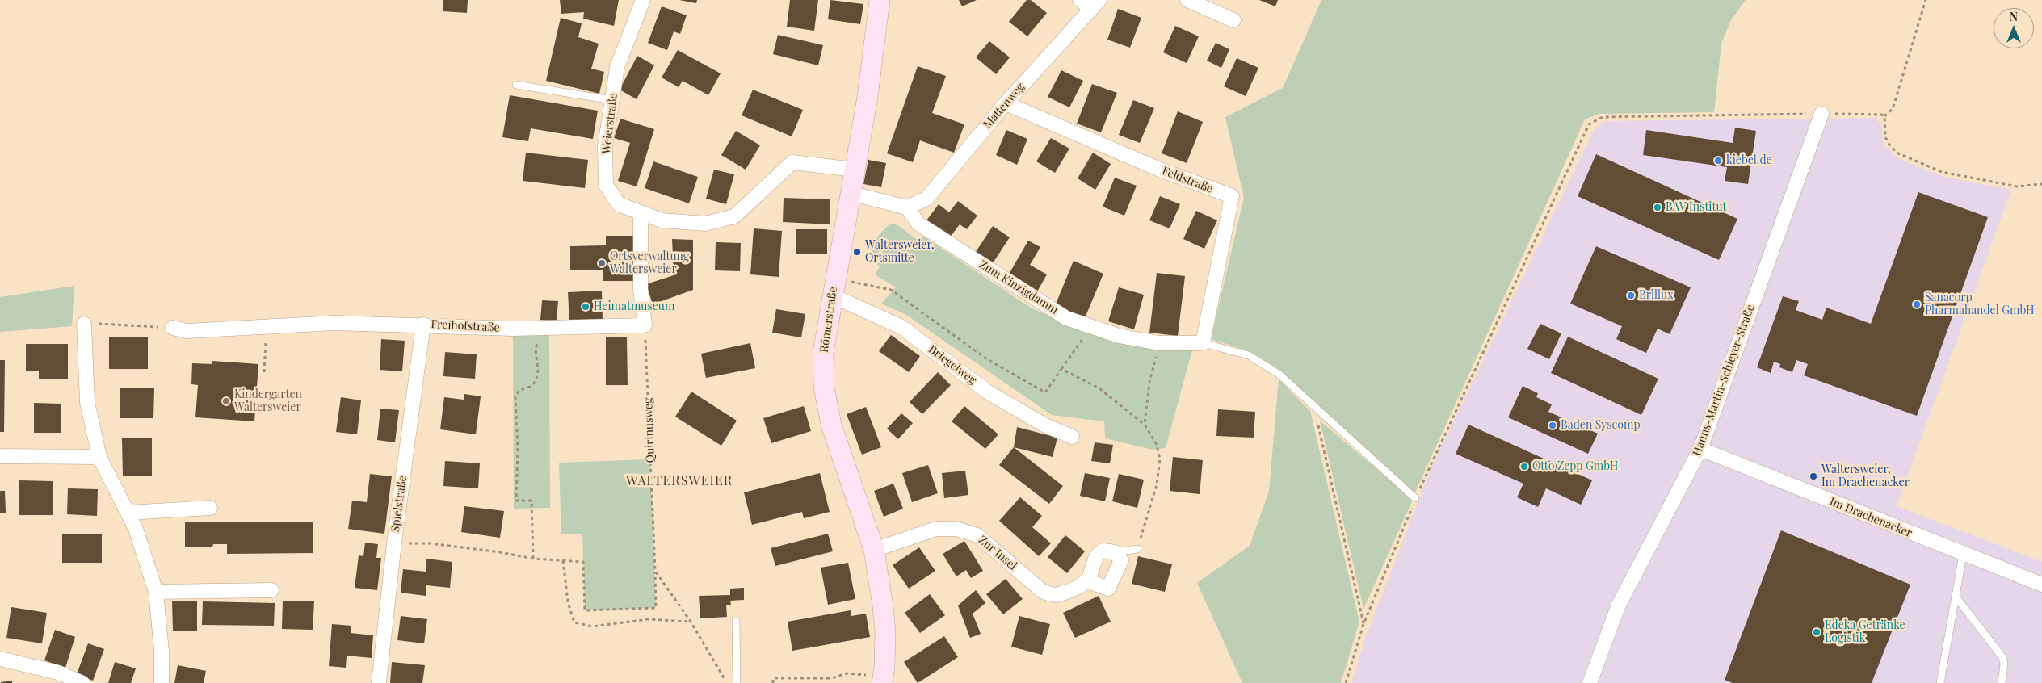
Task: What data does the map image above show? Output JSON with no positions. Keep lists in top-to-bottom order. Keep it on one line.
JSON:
{"streets":{"street":["Mattenweg","Weierstraße","Feldstraße","Zum Kinzigdamm","Römerstraße","Freihofstraße","Briegelweg","Hanns-Martin-Schleyer-Straße","Spielstraße","Im Drachenacker","Zur Insel"],"path":["Quirinusweg"]},"crossings":[["Mattenweg","Feldstraße"],["Mattenweg","Zum Kinzigdamm"],["Weierstraße","Römerstraße"],["Feldstraße","Zum Kinzigdamm"],["Römerstraße","Briegelweg"],["Römerstraße","Zur Insel"],["Freihofstraße","Quirinusweg"],["Freihofstraße","Spielstraße"],["Hanns-Martin-Schleyer-Straße","Im Drachenacker"]],"districts":["WALTERSWEIER"],"places":["kiebel.de","BAV Institut","Waltersweier, Ortsmitte","Ortsverwaltung Waltersweier","Brillux","Sanacorp Pharmahandel GmbH","Heimatmuseum","Kindergarten Waltersweier","Baden Syscomp","Otto Zepp GmbH","Waltersweier, Im Drachenacker","Edeka Getränke Logistik"],"north":"top"}
